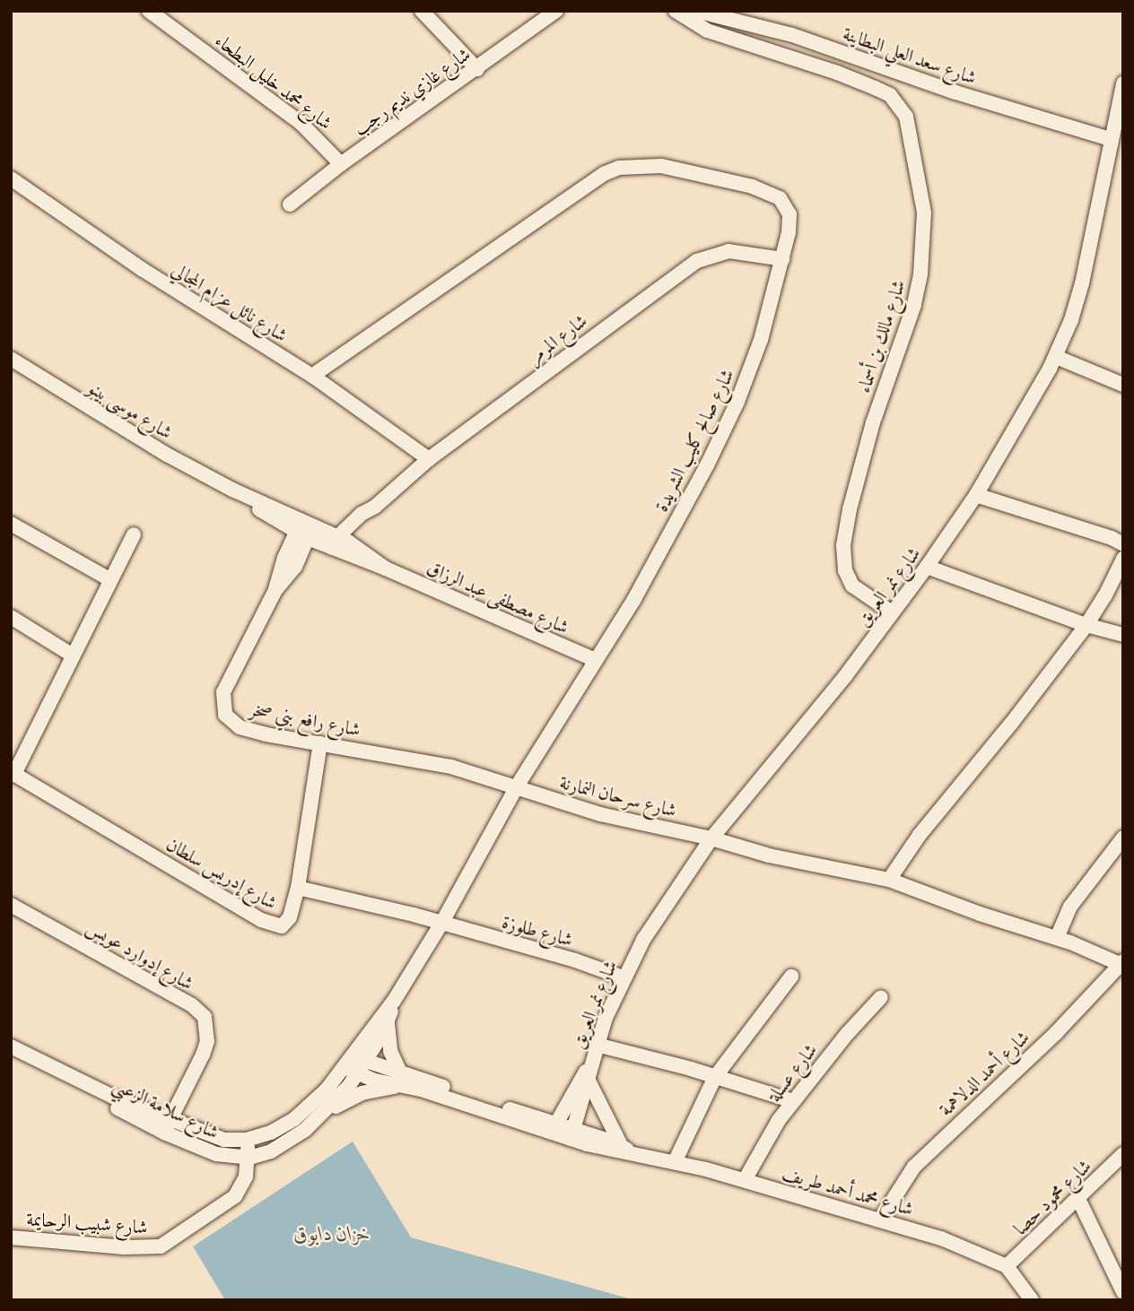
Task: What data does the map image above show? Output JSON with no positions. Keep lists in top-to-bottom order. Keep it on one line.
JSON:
{"streets":{"street":["شارع سعد العلي البطاينة","شارع محمد خليل البطحاء","شارع غازي نديم رجب","شارع نائل عزام المجالي","شارع مالك بن أسماء","شارع المرمر","شارع موسى بينو","شارع صالح كليب الشريدة","شارع نمر العريق","شارع مصطفى عبد الرزاق","شارع رافع بني صخر","شارع سرحان النمارنة","شارع إدريس سلطان","شارع طلوزة","شارع إدوارد عويس","شارع عسلة","شارع أحمد الدلاهمة","شارع سلامة الزعبي","شارع محمد أحمد طريف","شارع محمود حصا","شارع شبيب الرحايمة"]},"crossings":[["شارع سعد العلي البطاينة","شارع نمر العريق"],["شارع محمد خليل البطحاء","شارع غازي نديم رجب"],["شارع نائل عزام المجالي","شارع المرمر"],["شارع نائل عزام المجالي","شارع صالح كليب الشريدة"],["شارع مالك بن أسماء","شارع نمر العريق"],["شارع المرمر","شارع صالح كليب الشريدة"],["شارع المرمر","شارع مصطفى عبد الرزاق"],["شارع موسى بينو","شارع مصطفى عبد الرزاق"],["شارع موسى بينو","شارع رافع بني صخر"],["شارع صالح كليب الشريدة","شارع مصطفى عبد الرزاق"],["شارع صالح كليب الشريدة","شارع رافع بني صخر"],["شارع صالح كليب الشريدة","شارع سرحان النمارنة"],["شارع صالح كليب الشريدة","شارع سلامة الزعبي"],["شارع نمر العريق","شارع سرحان النمارنة"],["شارع نمر العريق","شارع طلوزة"],["شارع نمر العريق","شارع محمد أحمد طريف"],["شارع مصطفى عبد الرزاق","شارع رافع بني صخر"],["شارع رافع بني صخر","شارع سرحان النمارنة"],["شارع رافع بني صخر","شارع إدريس سلطان"],["شارع رافع بني صخر","شارع سلامة الزعبي"],["شارع سرحان النمارنة","شارع أحمد الدلاهمة"],["شارع سرحان النمارنة","شارع سلامة الزعبي"],["شارع إدريس سلطان","شارع طلوزة"],["شارع طلوزة","شارع سلامة الزعبي"],["شارع إدوارد عويس","شارع سلامة الزعبي"],["شارع عسلة","شارع محمد أحمد طريف"],["شارع أحمد الدلاهمة","شارع محمد أحمد طريف"],["شارع سلامة الزعبي","شارع محمد أحمد طريف"],["شارع سلامة الزعبي","شارع شبيب الرحايمة"],["شارع محمد أحمد طريف","شارع محمود حصا"]],"water":["خزان دابوق"]}
